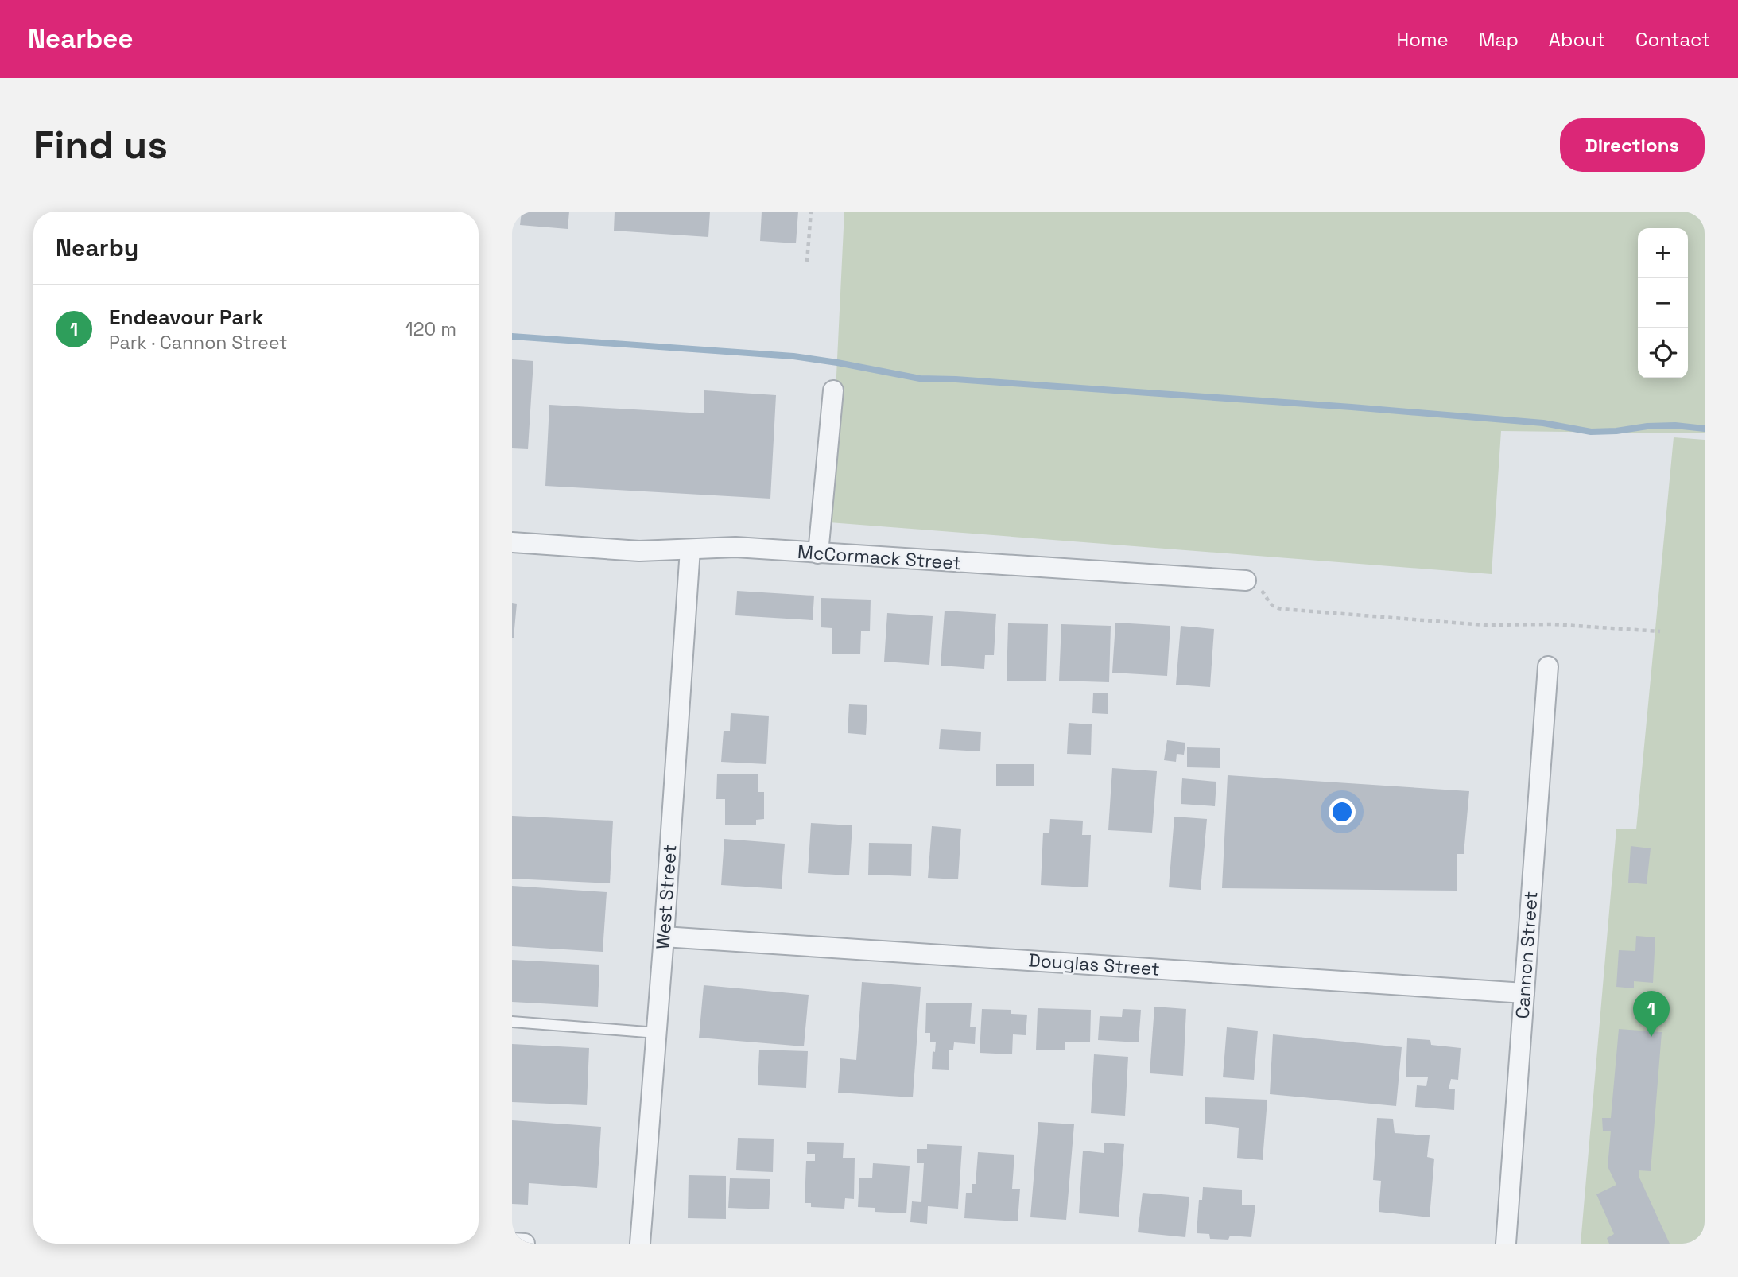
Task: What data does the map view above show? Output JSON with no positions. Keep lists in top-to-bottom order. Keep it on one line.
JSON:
{"streets":{"street":["McCormack Street","West Street","Cannon Street","Douglas Street"]},"crossings":[["McCormack Street","West Street"],["West Street","Douglas Street"],["Cannon Street","Douglas Street"]],"page":{"header":"Nearbee","nav":["Home","Map","About","Contact"],"buttons":"Directions","title":"Find us","heading":"Nearby","map_buttons":["+","−"],"list":[{"mark":"1","name":"Endeavour Park","note":"Park · Cannon Street","value":"120 m"}],"pins":"1"}}
